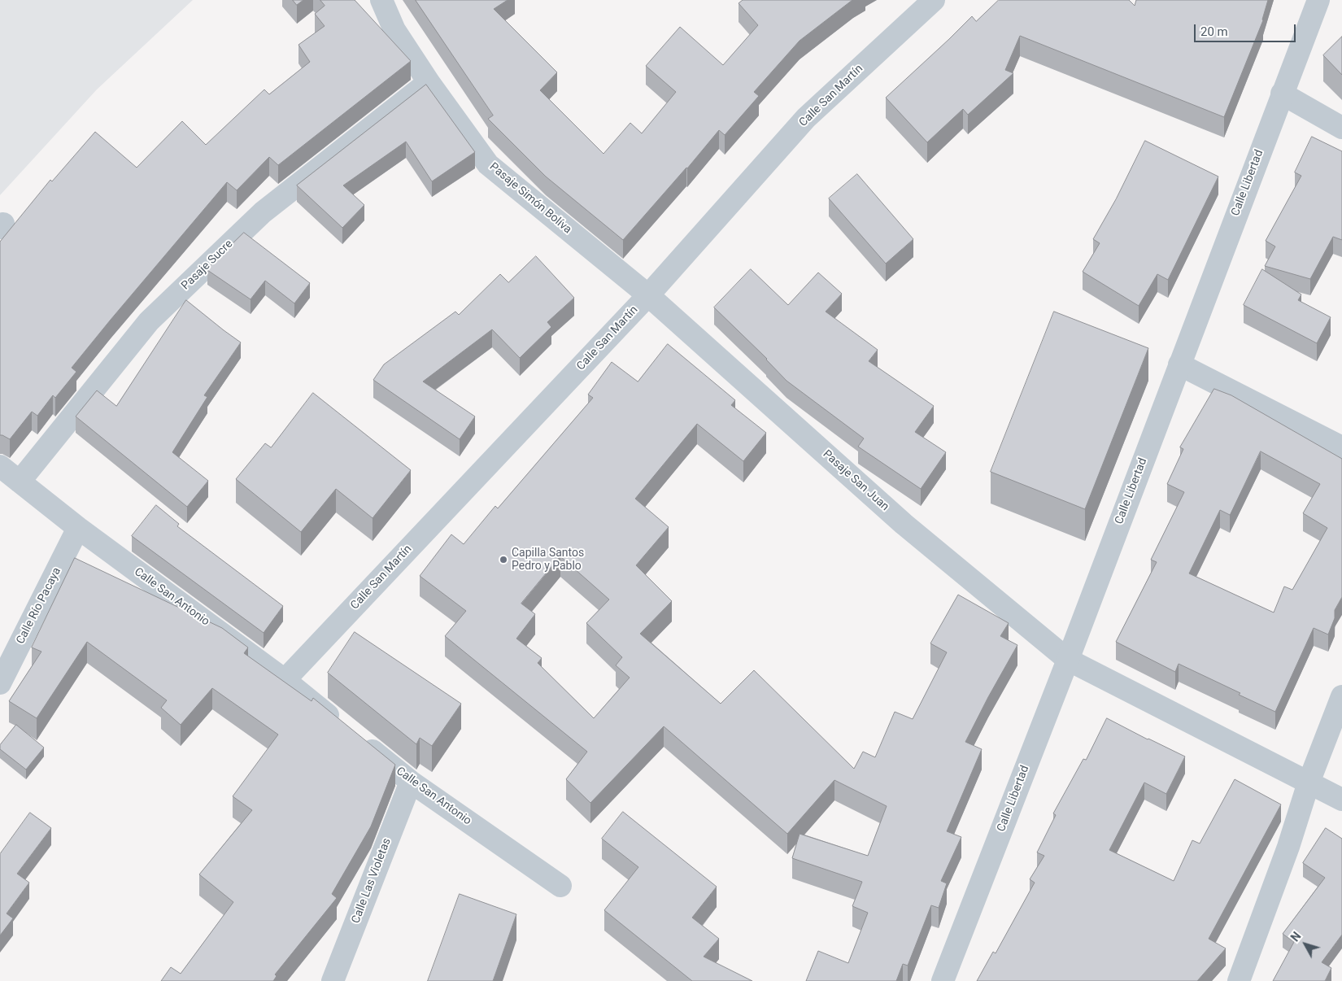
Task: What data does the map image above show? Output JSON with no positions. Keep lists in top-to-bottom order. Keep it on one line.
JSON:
{"streets":{"street":["Calle San Martín","Calle Libertad","Pasaje Simón Bolíva","Pasaje Sucre","Pasaje San Juan","Calle San Antonio","Calle Río Pacaya","Calle Las Violetas"]},"crossings":[["Calle San Martín","Pasaje Simón Bolíva"],["Calle San Martín","Pasaje San Juan"],["Calle San Martín","Calle San Antonio"],["Calle Libertad","Pasaje San Juan"],["Pasaje Simón Bolíva","Pasaje Sucre"],["Pasaje Simón Bolíva","Pasaje San Juan"],["Pasaje Sucre","Calle San Antonio"],["Calle San Antonio","Calle Río Pacaya"],["Calle San Antonio","Calle Las Violetas"]],"places":["Capilla Santos Pedro y Pablo"],"scale_bar":"20 m","north":"top left"}
